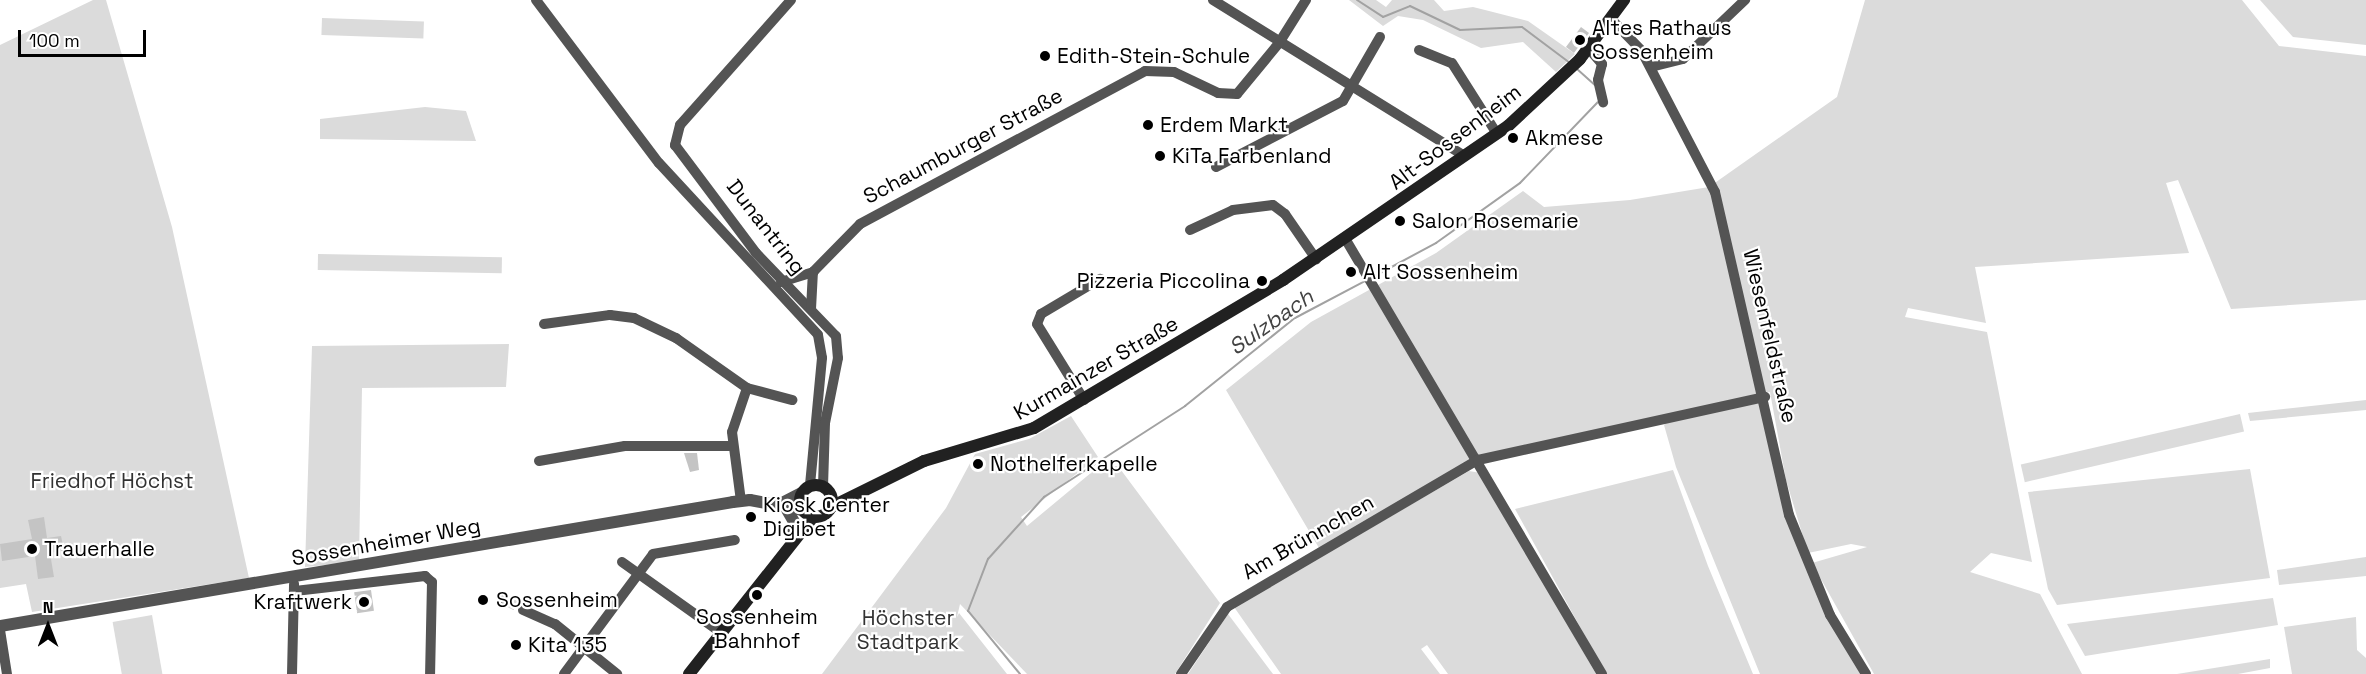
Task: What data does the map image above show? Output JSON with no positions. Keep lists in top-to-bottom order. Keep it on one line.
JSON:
{"streets":{"main road":["Alt-Sossenheim","Kurmainzer Straße"],"street":["Schaumburger Straße","Dunantring","Wiesenfeldstraße","Am Brünnchen","Sossenheimer Weg"]},"crossings":[["Alt-Sossenheim","Wiesenfeldstraße"],["Alt-Sossenheim","Kurmainzer Straße"],["Schaumburger Straße","Dunantring"],["Dunantring","Sossenheimer Weg"],["Wiesenfeldstraße","Am Brünnchen"],["Kurmainzer Straße","Sossenheimer Weg"]],"water":["Sulzbach"],"parks":["Friedhof Höchst","Höchster Stadtpark"],"places":["Altes Rathaus Sossenheim","Edith-Stein-Schule","Erdem Markt","Akmese","KiTa Farbenland","Salon Rosemarie","Alt Sossenheim","Pizzeria Piccolina","Nothelferkapelle","Kiosk Center Digibet","Trauerhalle","Sossenheim Bahnhof","Sossenheim","Kraftwerk","Kita 135"],"scale_bar":"100 m","north":"top"}
